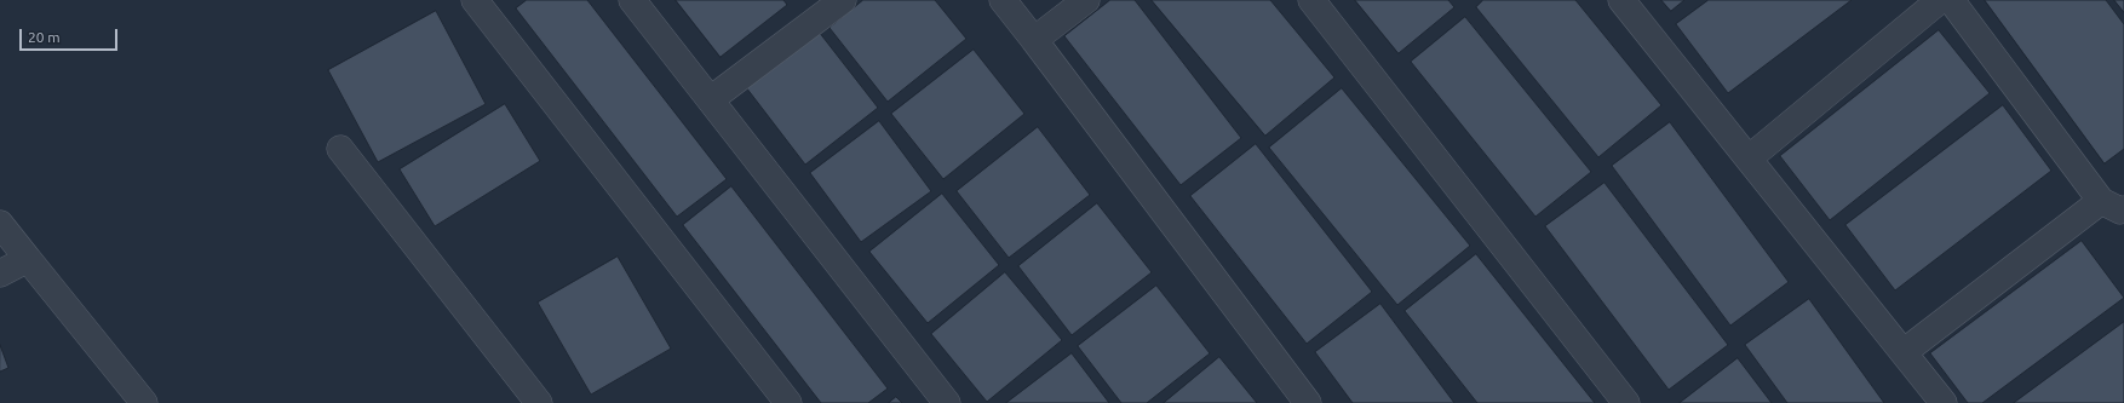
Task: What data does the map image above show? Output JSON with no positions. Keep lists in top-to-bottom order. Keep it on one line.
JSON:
{"scale_bar":"20 m"}
